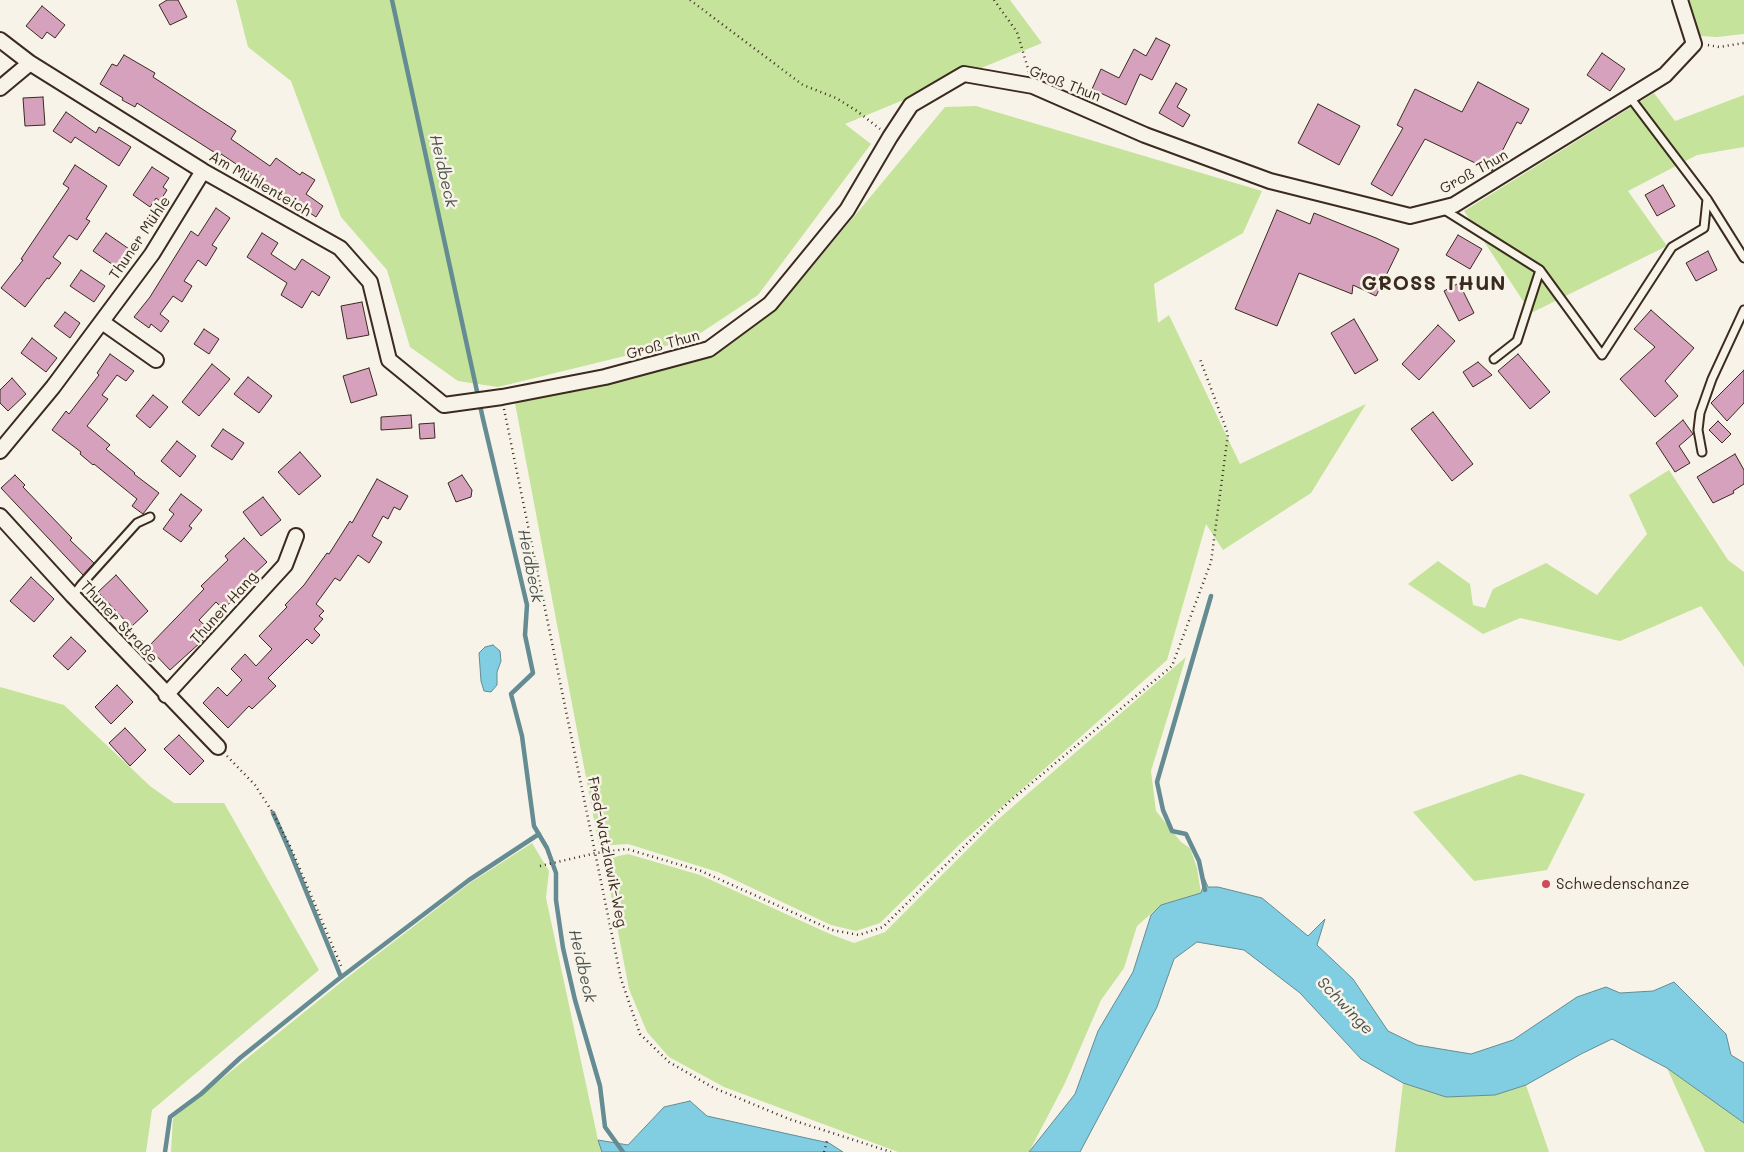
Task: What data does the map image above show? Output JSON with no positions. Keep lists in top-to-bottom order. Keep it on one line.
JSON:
{"streets":{"street":["Groß Thun","Am Mühlenteich","Thuner Mühle","Thuner Hang","Thuner Straße"],"path":["Fred-Watzlawik-Weg"]},"crossings":[["Groß Thun","Am Mühlenteich"],["Groß Thun","Fred-Watzlawik-Weg"],["Am Mühlenteich","Thuner Mühle"],["Thuner Hang","Thuner Straße"]],"districts":["GROSS THUN"],"water":["Heidbeck","Schwinge"],"places":["Schwedenschanze"]}
